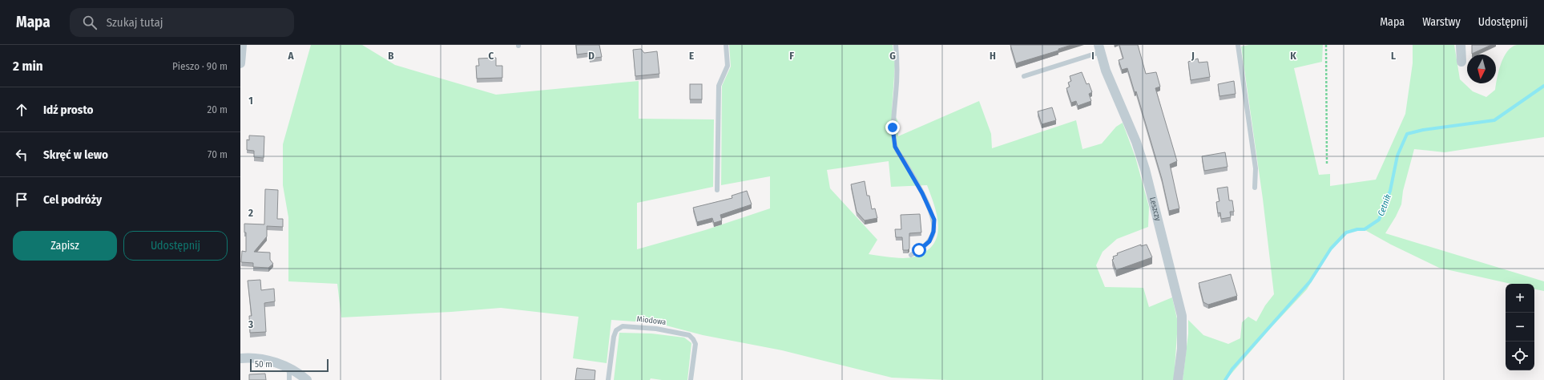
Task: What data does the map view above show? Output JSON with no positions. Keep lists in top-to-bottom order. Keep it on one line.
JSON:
{"streets":{"street":["Leszczy"],"lane":["Miodowa"]},"water":["Cetnik"],"scale_bar":"50 m","north":"bottom","page":{"header":"Mapa","search":"Szukaj tutaj","nav":["Mapa","Warstwy","Udostępnij"],"heading":["2 min","Pieszo · 90 m"],"list":[["Idź prosto","20 m"],["Skręć w lewo","70 m"],"Cel podróży"],"buttons":["Zapisz","Udostępnij"],"map_buttons":["+","−"],"scale":"50 m"},"grid":{"columns":["A","B","C","D","E","F","G","H","I","J","K","L"],"rows":["1","2","3"]}}
